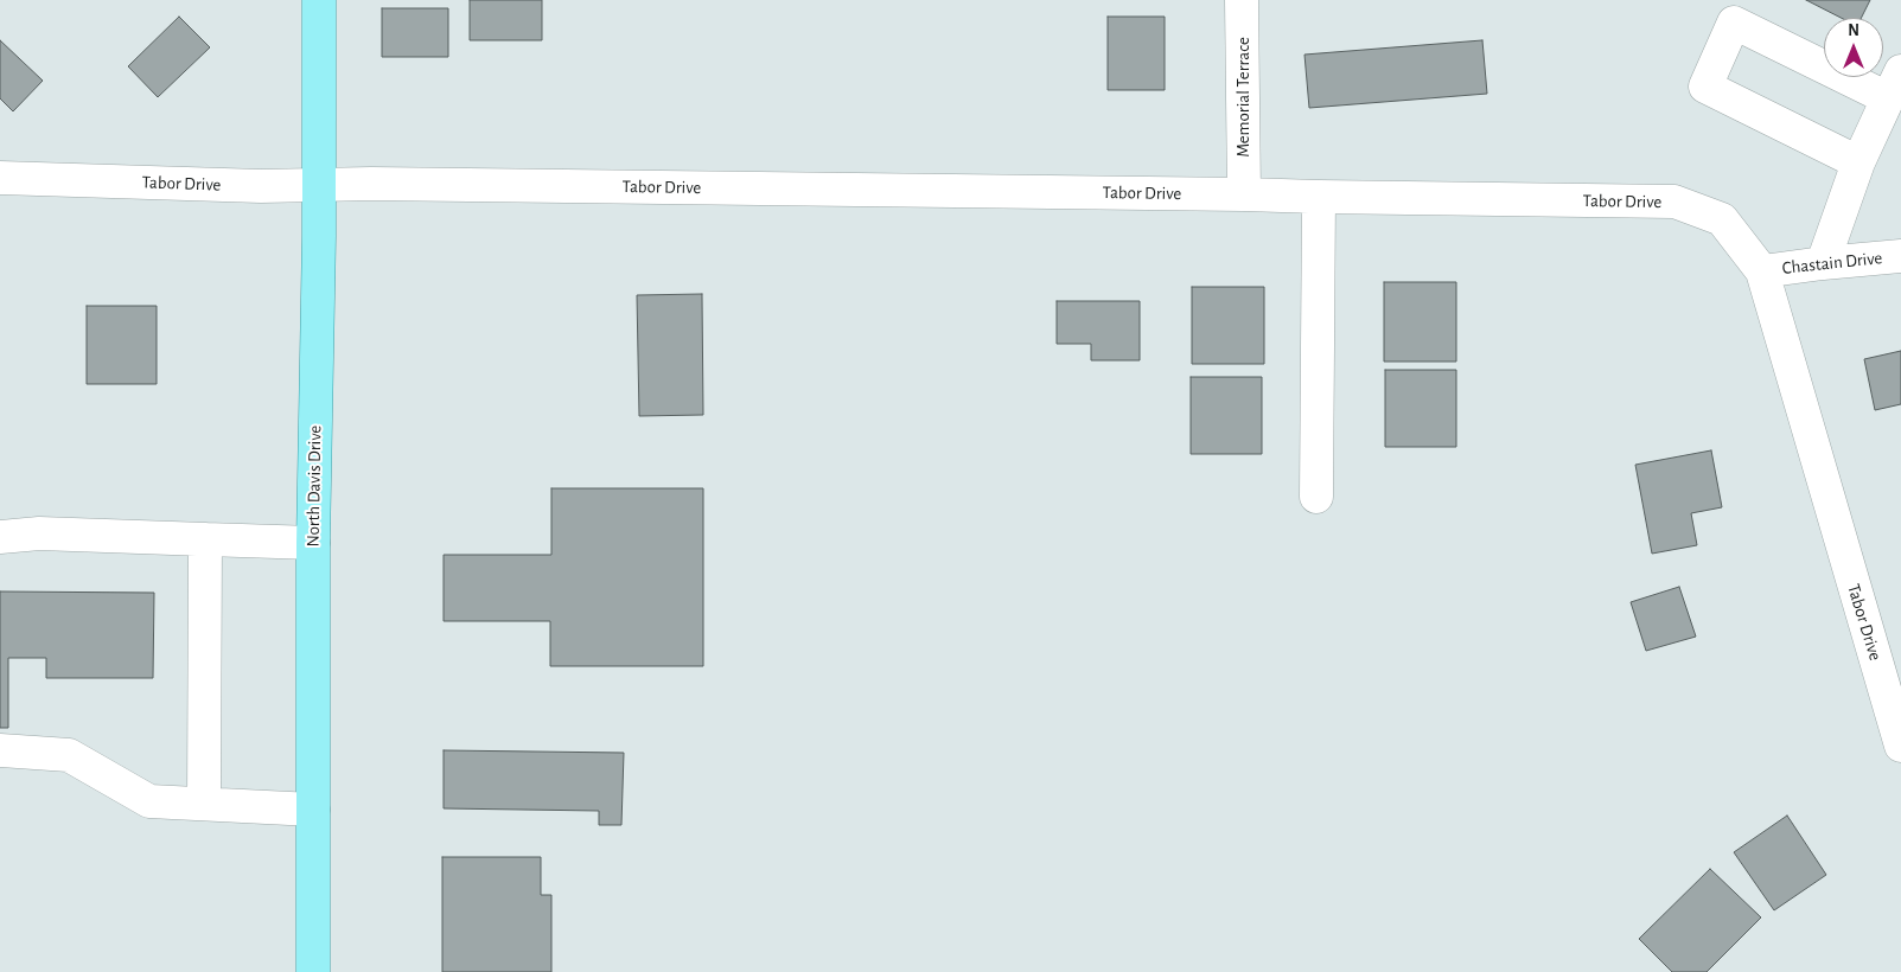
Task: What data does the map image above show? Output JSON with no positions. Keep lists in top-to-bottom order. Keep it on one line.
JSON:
{"streets":{"main road":["North Davis Drive"],"street":["Memorial Terrace","Tabor Drive","Chastain Drive"]},"crossings":[["Memorial Terrace","Tabor Drive"],["Tabor Drive","Chastain Drive"],["Tabor Drive","North Davis Drive"]],"north":"top"}
